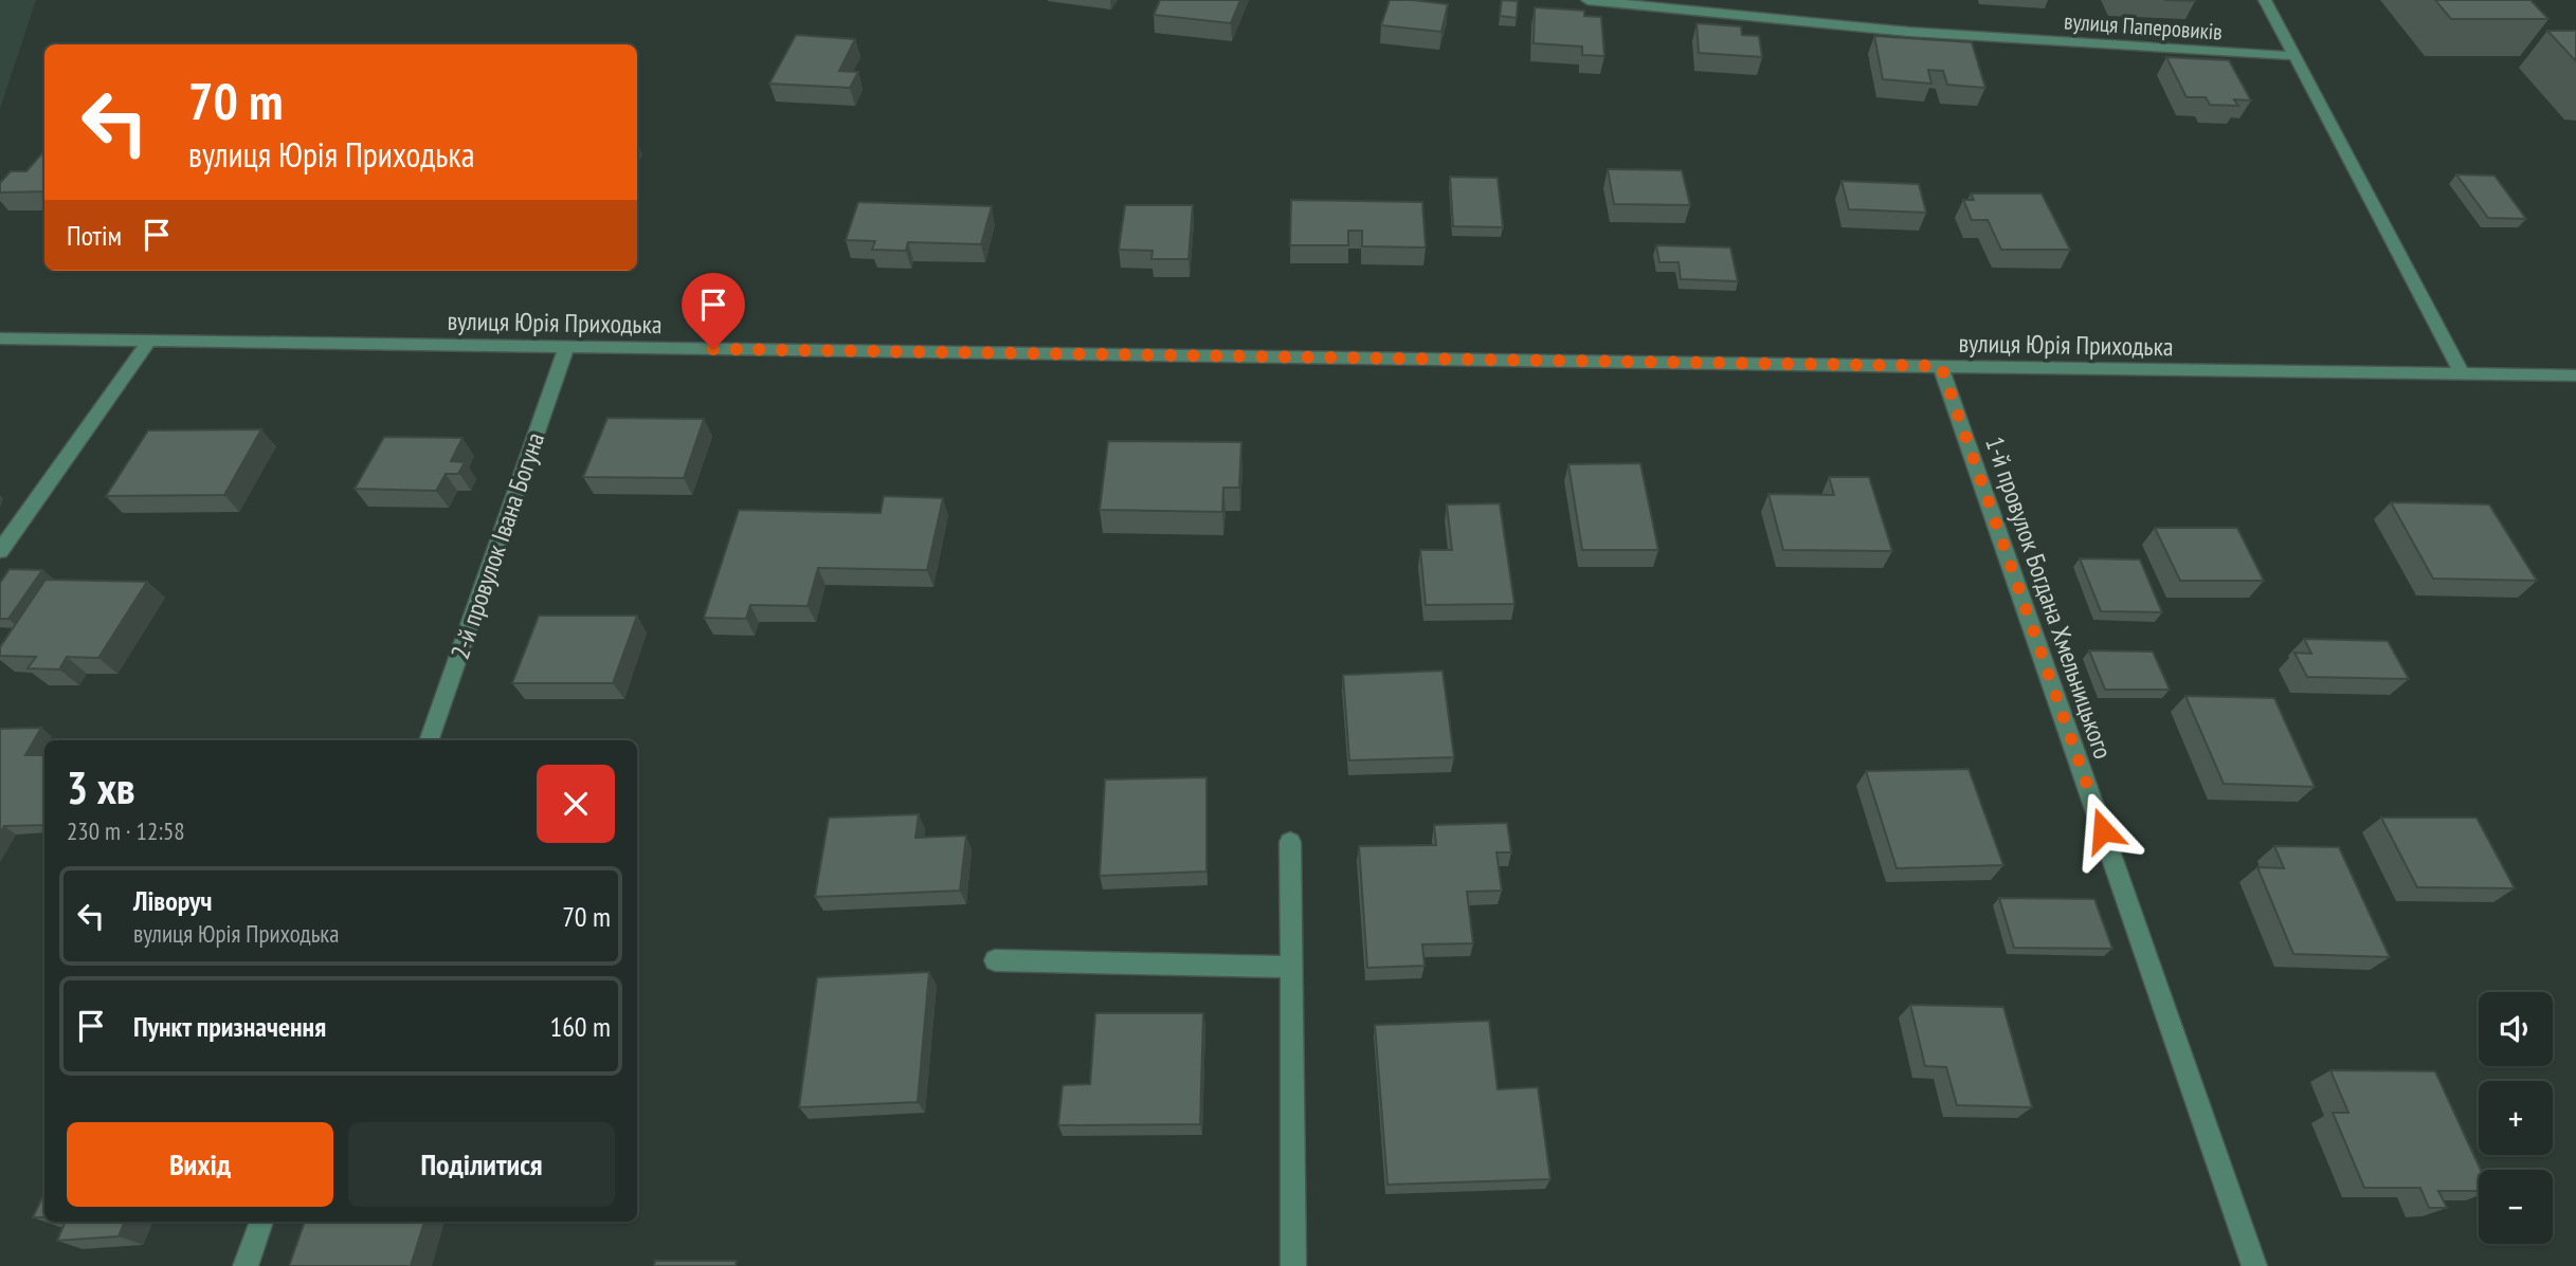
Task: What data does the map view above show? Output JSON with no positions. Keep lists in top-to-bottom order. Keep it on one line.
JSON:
{"streets":{"street":["вулиця Паперовиків","вулиця Юрія Приходька","2-й провулок Івана Богуна","1-й провулок Богдана Хмельницького"]},"crossings":[["вулиця Юрія Приходька","2-й провулок Івана Богуна"],["вулиця Юрія Приходька","1-й провулок Богдана Хмельницького"]],"page":{"turn":["70 m","вулиця Юрія Приходька"],"then":"Потім","heading":["3 хв","230 m · 12:58"],"list":[{"name":"Ліворуч","note":"вулиця Юрія Приходька","value":"70 m"},{"name":"Пункт призначення","value":"160 m"}],"map_buttons":["+","−"],"buttons":["Вихід","Поділитися"]}}
